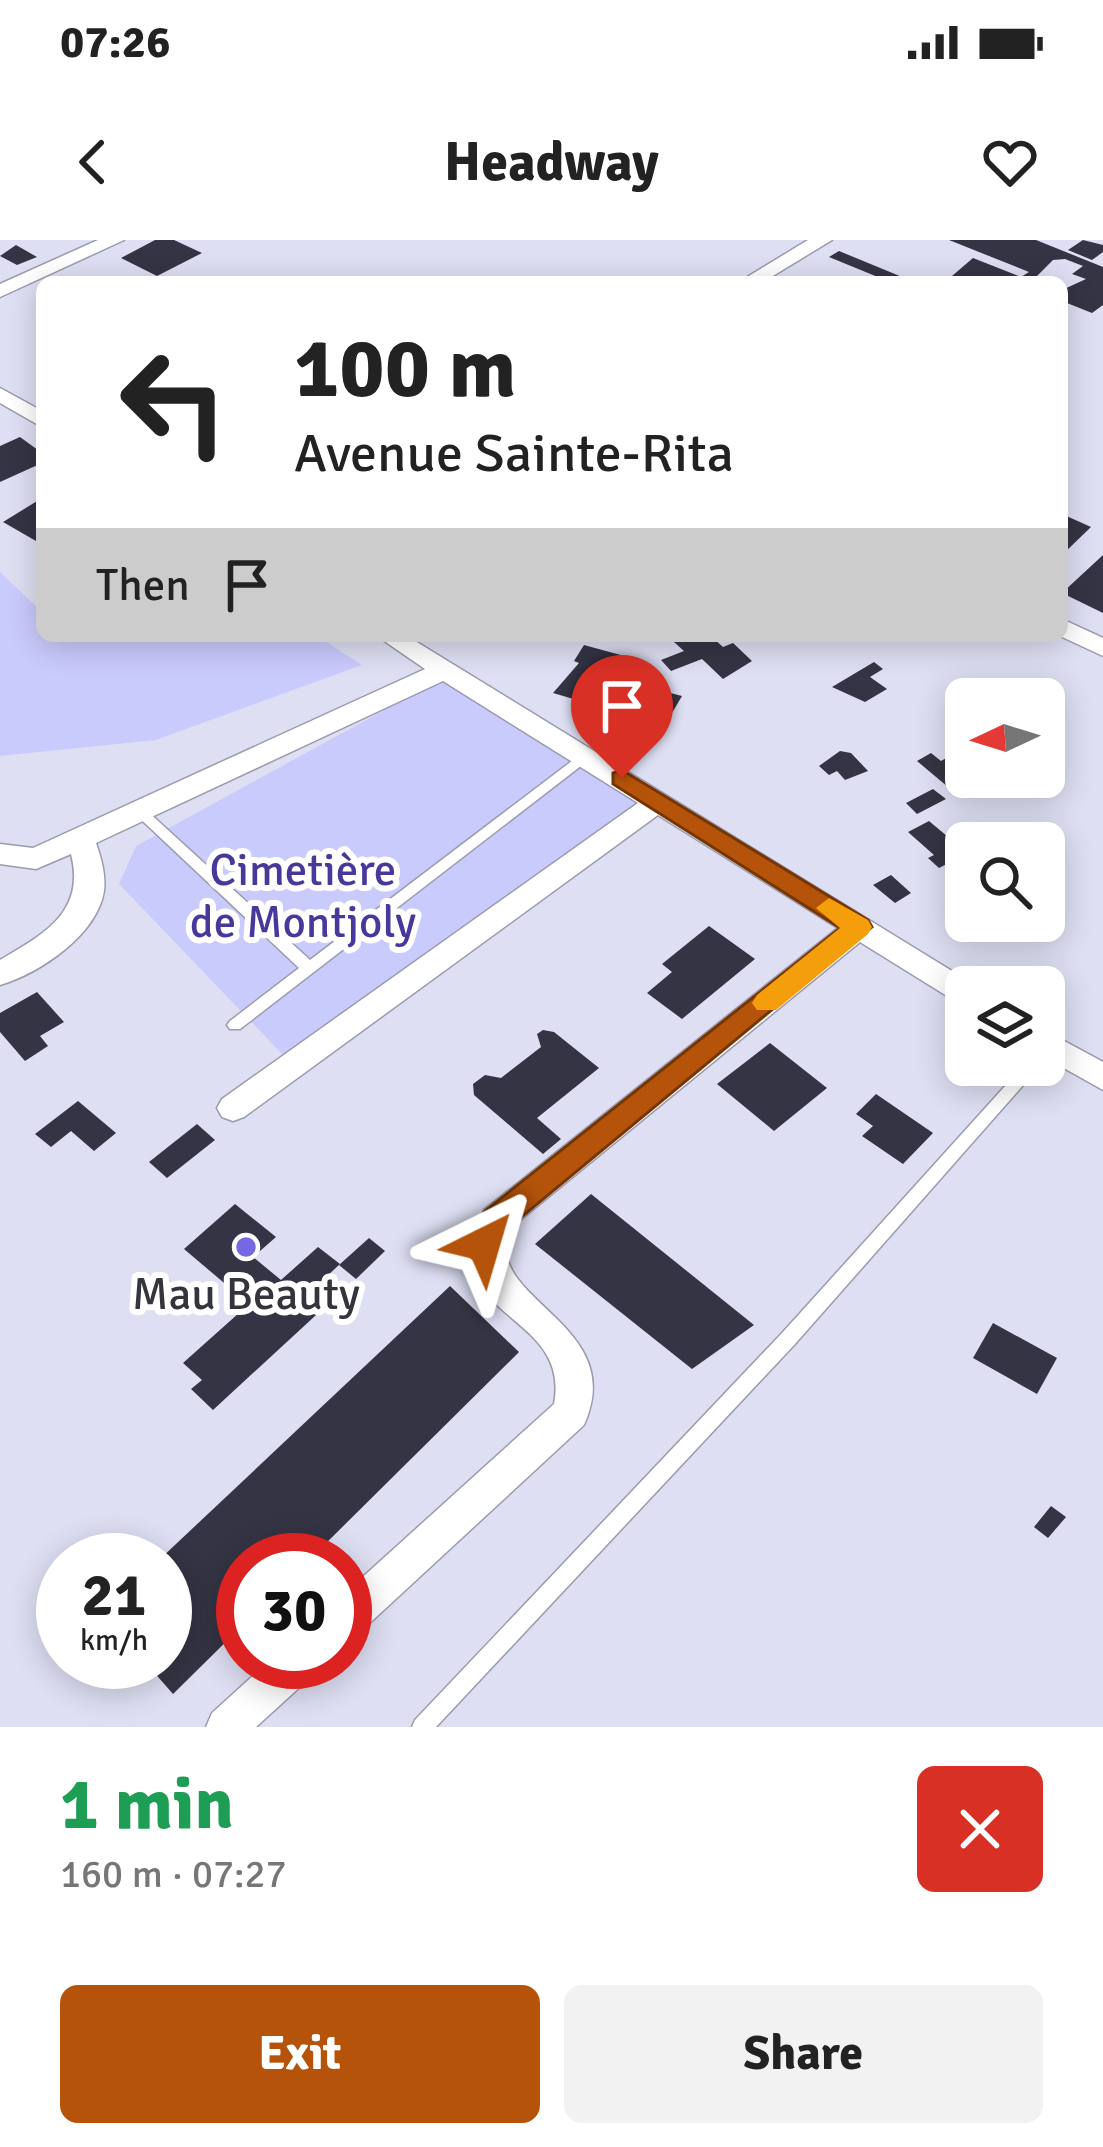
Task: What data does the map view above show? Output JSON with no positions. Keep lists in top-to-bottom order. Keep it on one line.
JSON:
{"parks":["Cimetière de Montjoly"],"places":["Mau Beauty"],"north":"left","page":{"status":"07:26","header":"Headway","turn":["100 m","Avenue Sainte-Rita"],"then":"Then","speed":"21 km/h","limit":"30","heading":["1 min","160 m · 07:27"],"buttons":["Exit","Share"]}}
